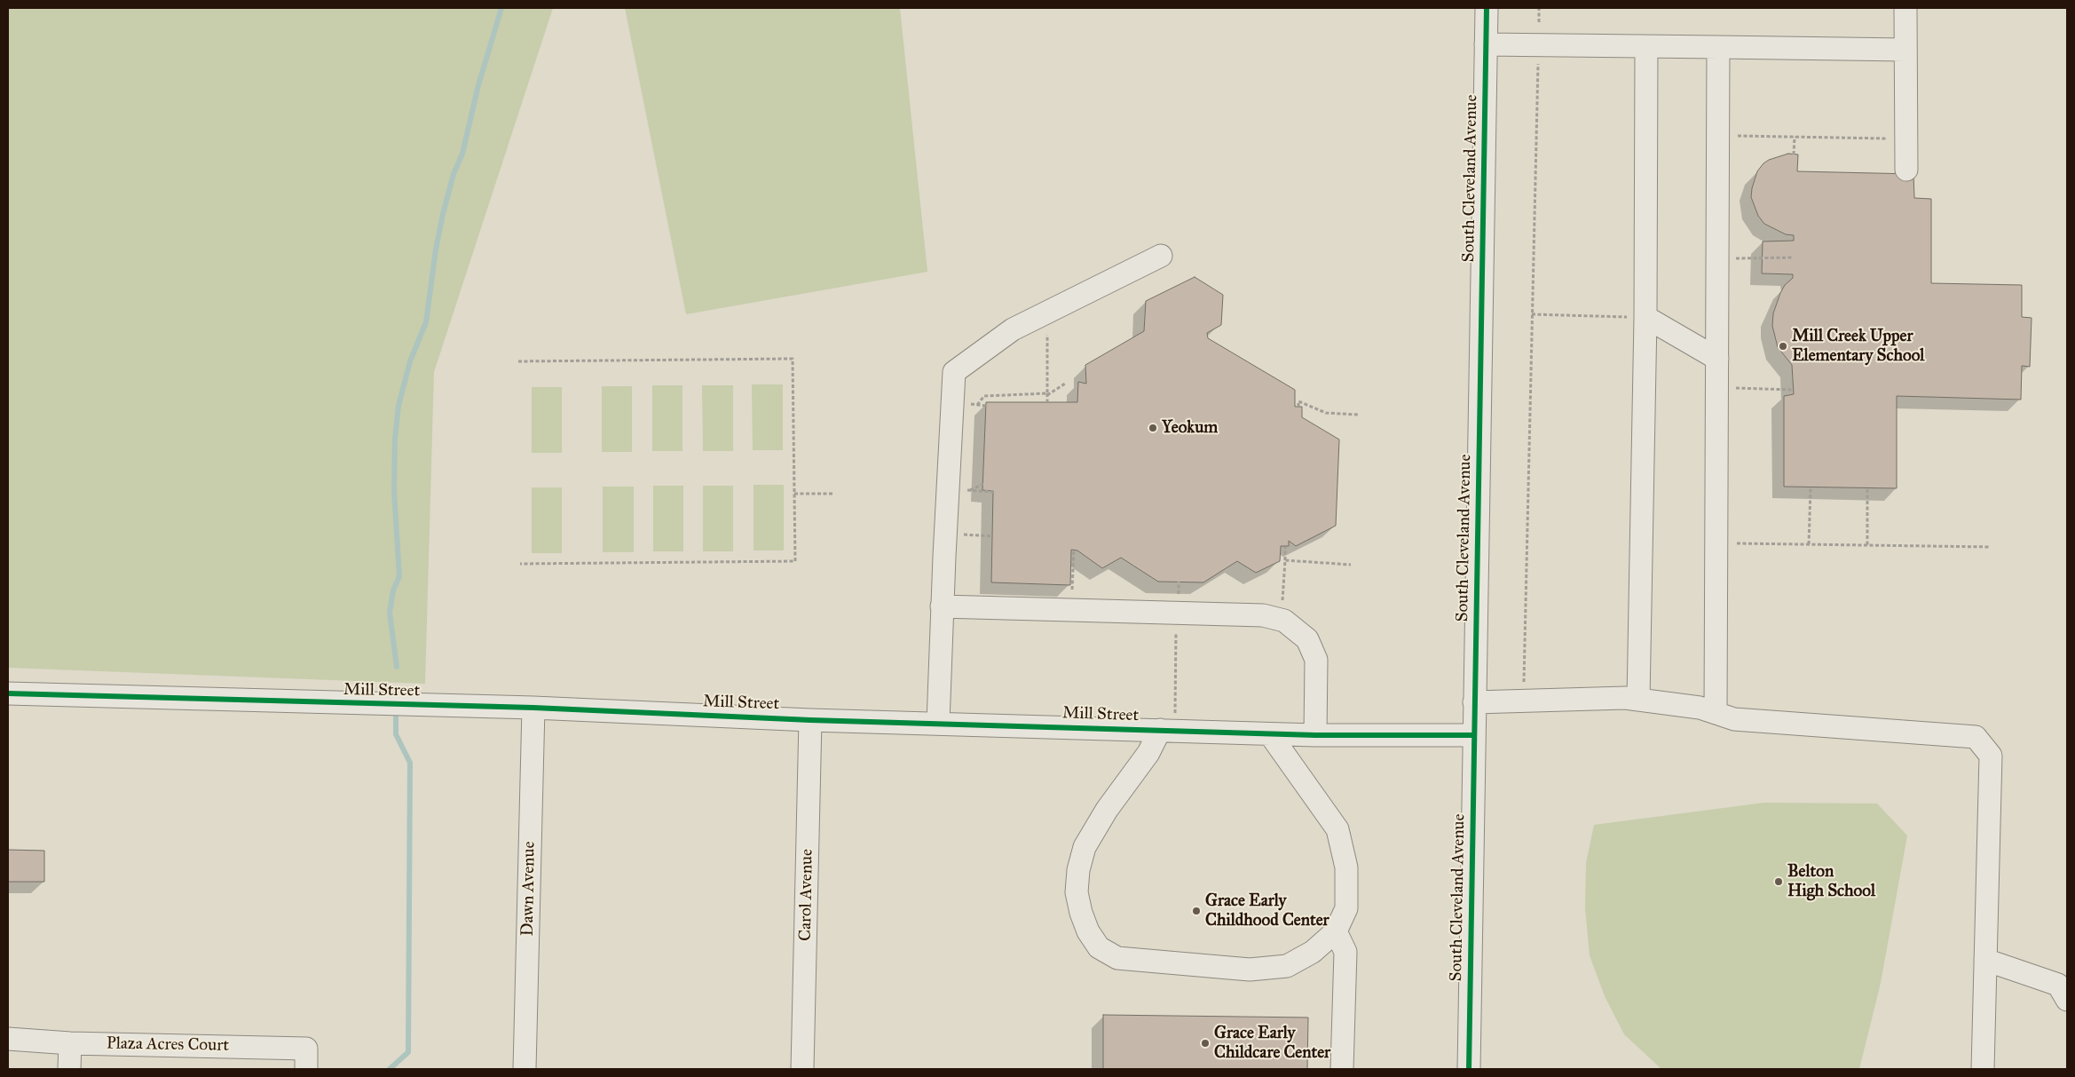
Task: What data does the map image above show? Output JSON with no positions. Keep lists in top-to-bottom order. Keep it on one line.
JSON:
{"streets":{"street":["South Cleveland Avenue","Mill Street","Dawn Avenue","Carol Avenue","Plaza Acres Court"]},"crossings":[["South Cleveland Avenue","Mill Street"],["Mill Street","Dawn Avenue"],["Mill Street","Carol Avenue"]],"places":["Mill Creek Upper Elementary School","Yeokum","Belton High School","Grace Early Childhood Center","Grace Early Childcare Center"]}
